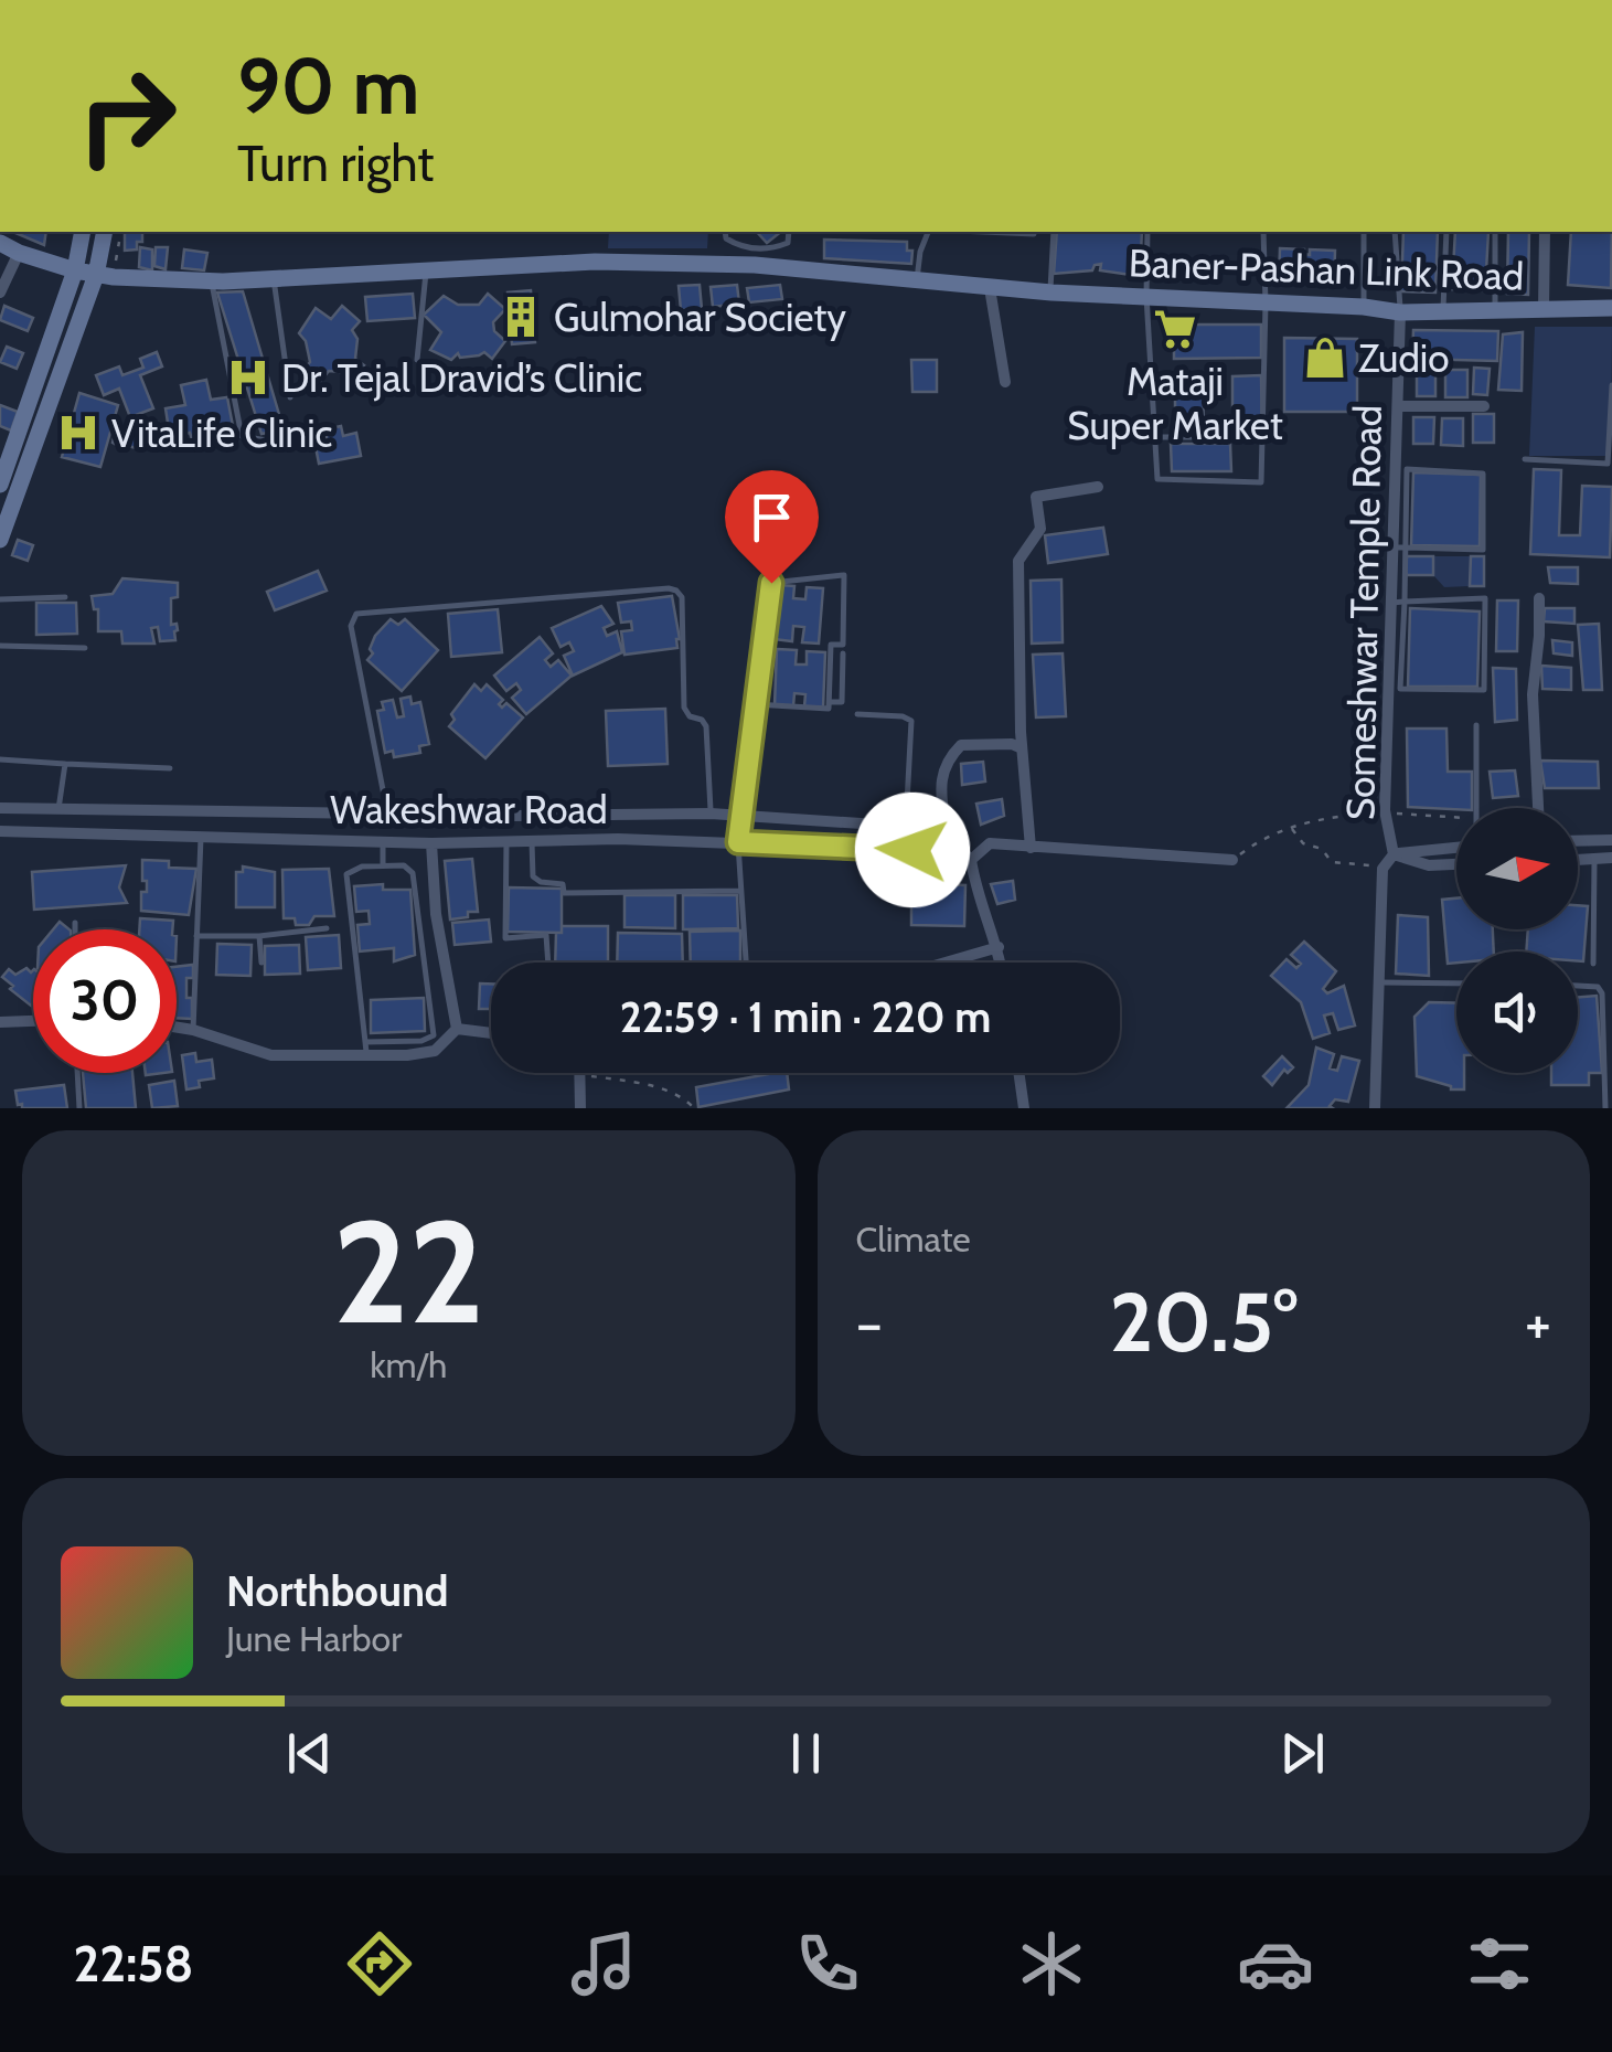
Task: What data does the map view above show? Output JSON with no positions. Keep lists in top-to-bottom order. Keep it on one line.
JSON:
{"streets":{"street":["Baner-Pashan Link Road","Someshwar Temple Road","Wakeshwar Road"]},"crossings":[["Baner-Pashan Link Road","Someshwar Temple Road"]],"places":{"building":["Gulmohar Society"],"supermarket":["Mataji Super Market"],"shop":["Zudio"],"hospital":["Dr. Tejal Dravid’s Clinic","VitaLife Clinic"]},"north":"right","page":{"turn":["90 m","Turn right"],"limit":"30","trip":"22:59 · 1 min · 220 m","tile":[["22","km/h"],"Climate"],"heat":["−","20.5°","+"],"song":["Northbound","June Harbor"],"tabs":"22:58"}}
